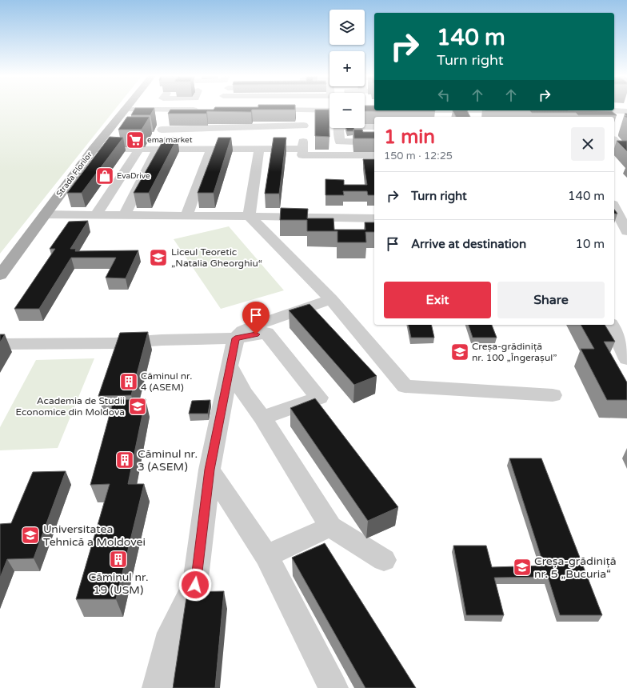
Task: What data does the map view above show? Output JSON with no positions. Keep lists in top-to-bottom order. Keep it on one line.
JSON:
{"streets":{"main road":["Strada Florilor"]},"places":{"supermarket":["ema market"],"shop":["EvaDrive"],"school or university":["Liceul Teoretic „Natalia Gheorghiu“","Creșa-grădiniță nr. 100 „Îngerașul”","Academia de Studii Economice din Moldova","Universitatea Tehnică a Moldovei","Creșa-grădiniță nr. 5 „Bucuria“"],"building":["Căminul nr. 4 (ASEM)","Căminul nr. 3 (ASEM)","Căminul nr. 19 (USM)"]},"page":{"map_buttons":["+","−"],"turn":["140 m","Turn right"],"heading":["1 min","150 m · 12:25"],"list":[{"name":"Turn right","value":"140 m"},{"name":"Arrive at destination","value":"10 m"}],"buttons":["Exit","Share"]}}
